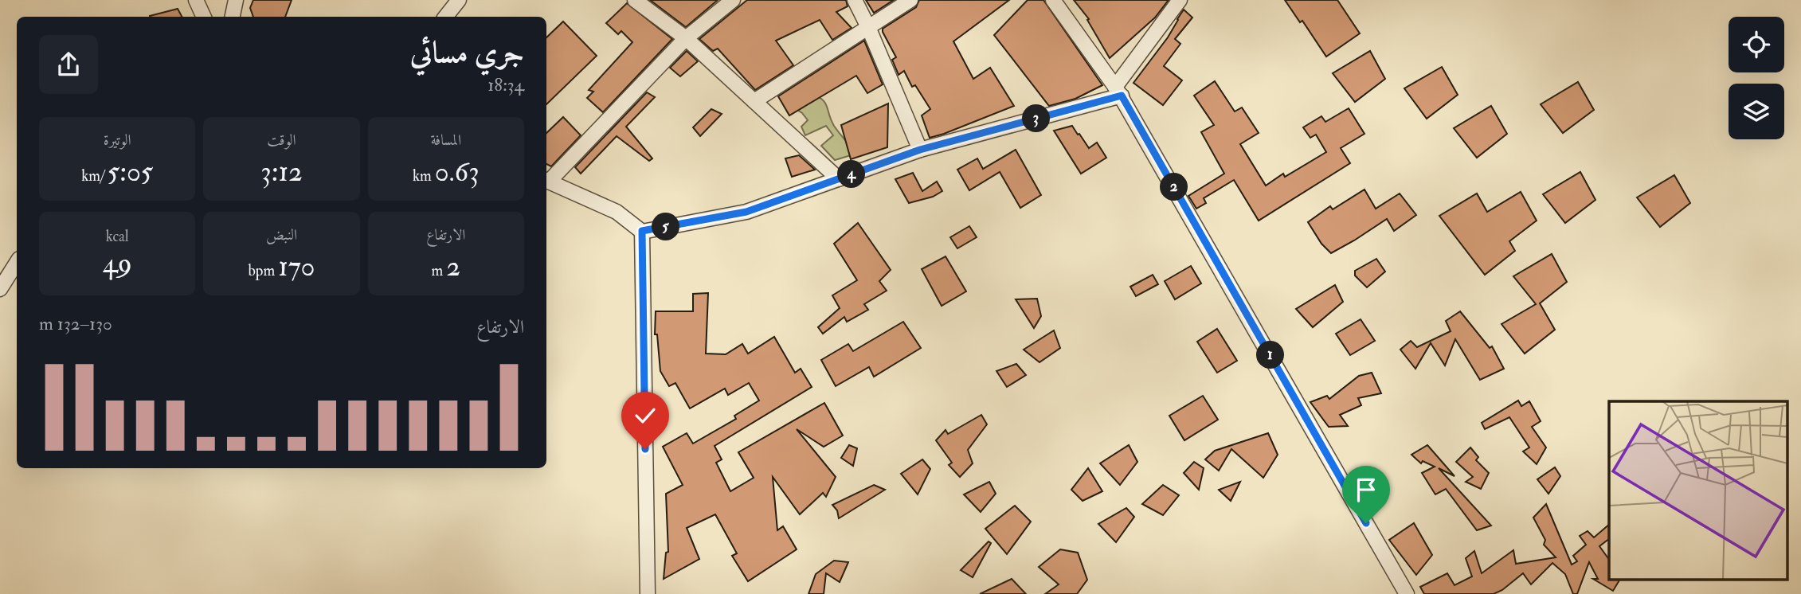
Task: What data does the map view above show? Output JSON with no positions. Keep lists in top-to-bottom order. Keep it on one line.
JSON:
{"page":{"heading":["جري مسائي","18:34"],"pins":["3","4","2","5","1"],"stats":[["المسافة","0.63 km"],["الوقت","3:12"],["الوتيرة","5:05 /km"],["الارتفاع","2 m"],["النبض","170 bpm"],["kcal","49"]],"chart":["الارتفاع","130–132 m"]}}
